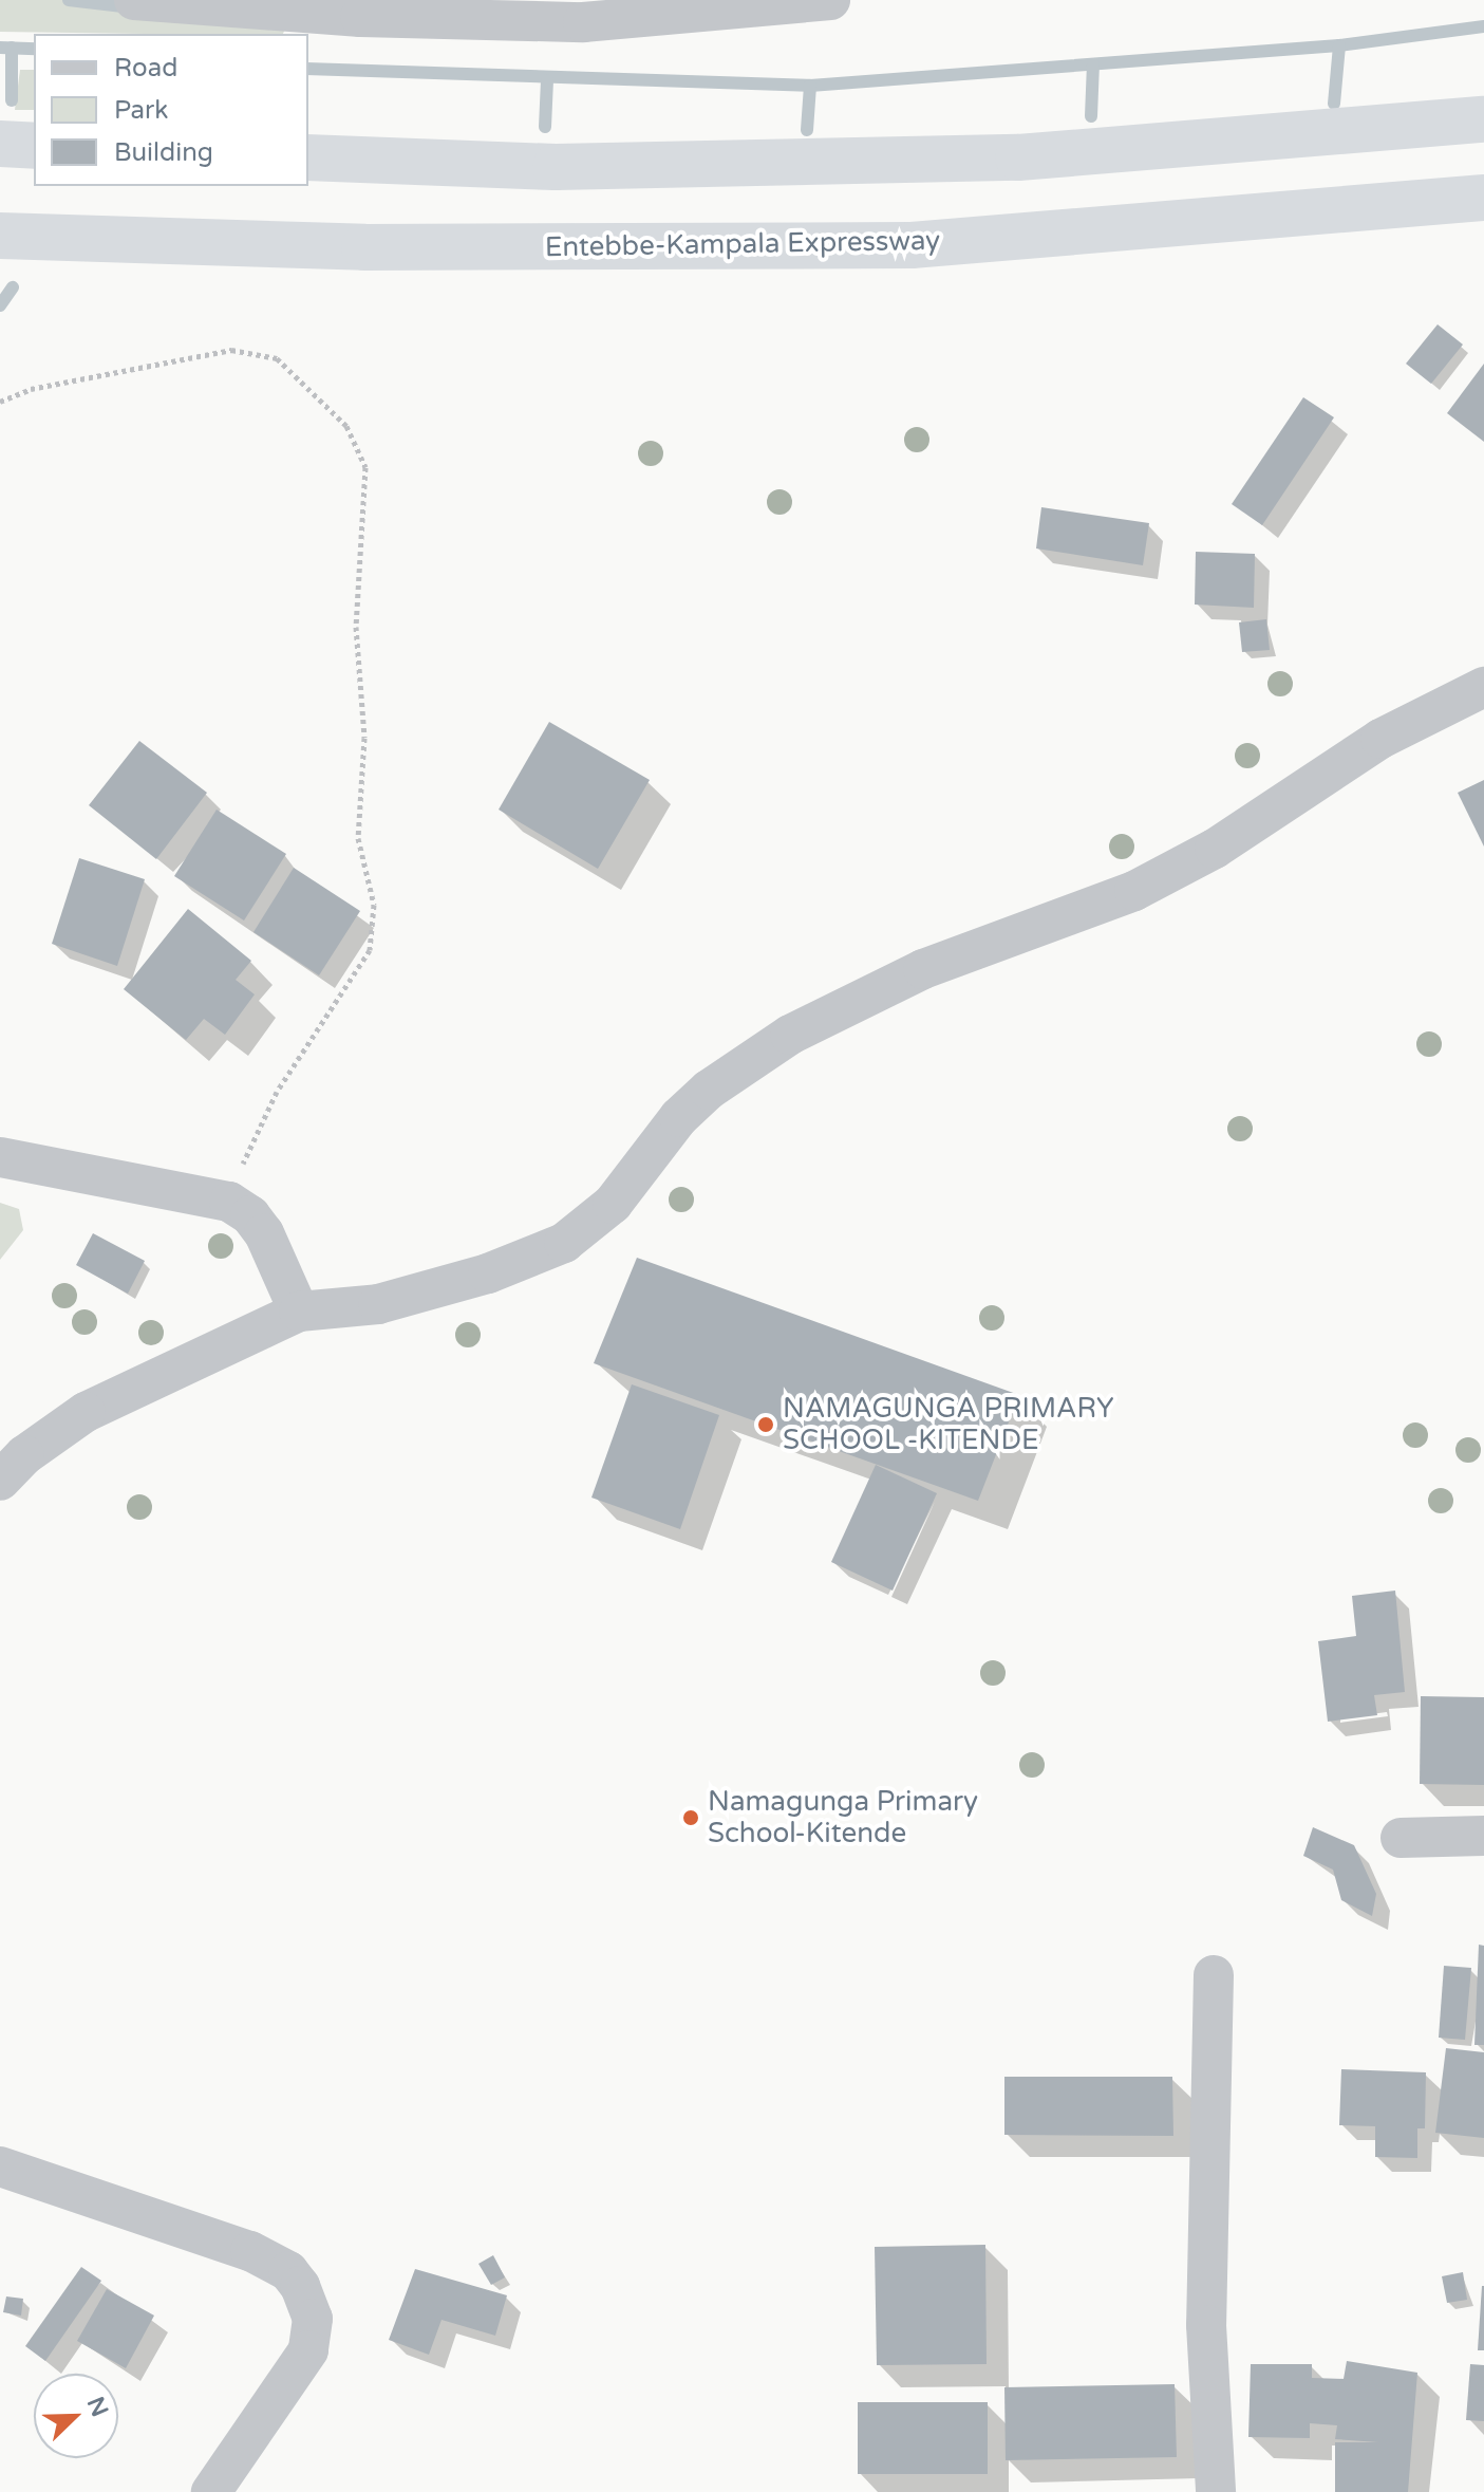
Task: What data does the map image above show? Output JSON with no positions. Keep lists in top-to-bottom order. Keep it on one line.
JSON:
{"streets":{"highway":["Entebbe-Kampala Expressway"]},"places":["NAMAGUNGA PRIMARY SCHOOL -KITENDE","Namagunga Primary School-Kitende"],"legend":["Road","Park","Building"],"north":"top right"}
